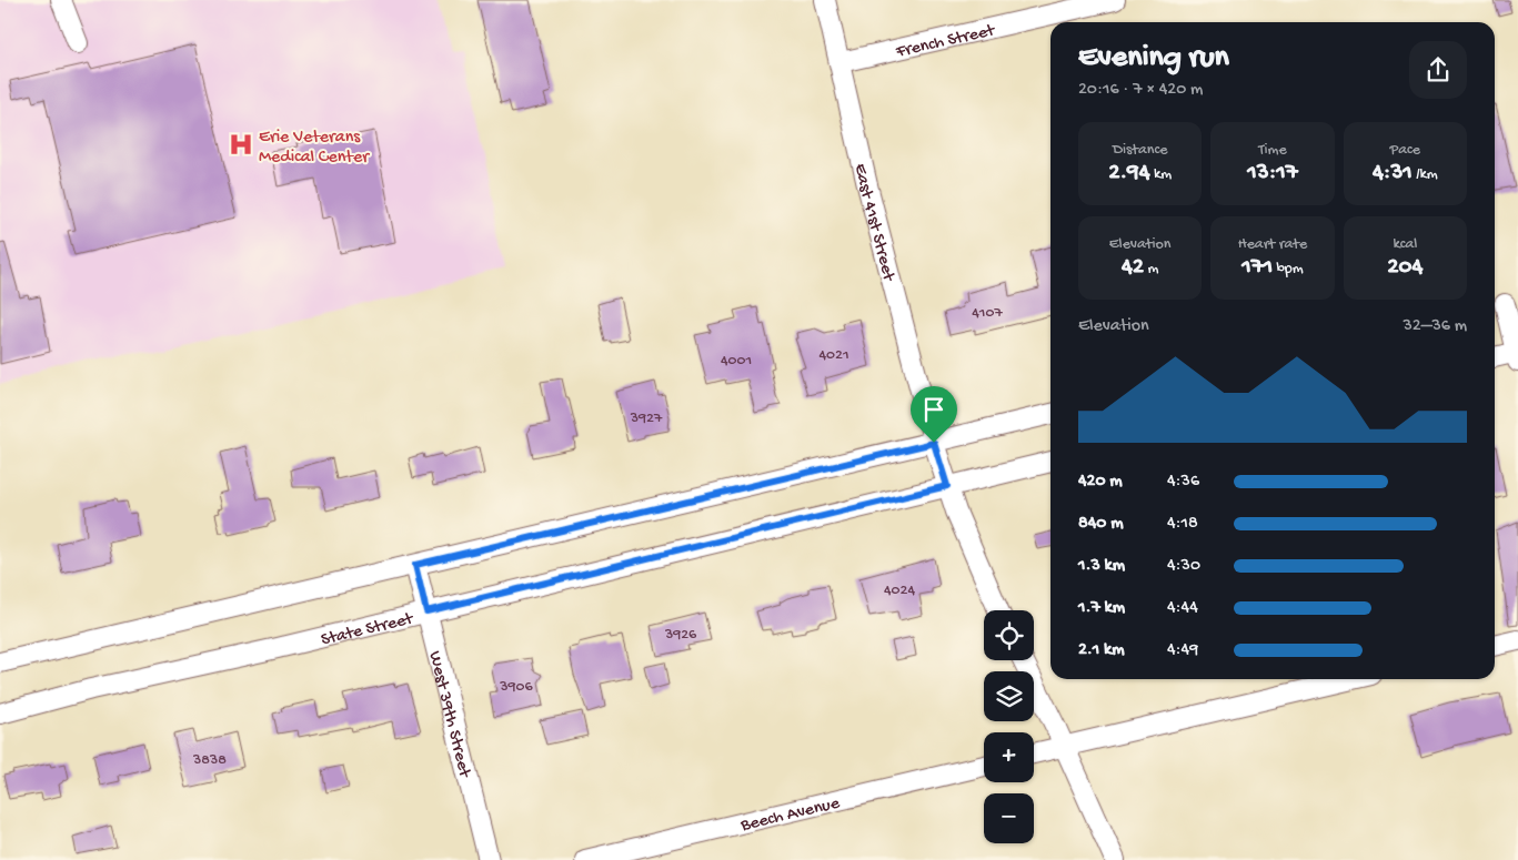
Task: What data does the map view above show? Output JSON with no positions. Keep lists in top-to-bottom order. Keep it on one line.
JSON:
{"streets":{"street":["French Street","East 41st Street","State Street","West 39th Street","Beech Avenue"]},"crossings":[["French Street","East 41st Street"],["East 41st Street","State Street"],["State Street","West 39th Street"]],"places":{"hospital":["Erie Veterans Medical Center"]},"house_numbers":["4107","4021","4001","3927","4024","3926","3906","3838"],"page":{"heading":["Evening run","20:16 · 7 × 420 m"],"stats":[["Distance","2.94 km"],["Time","13:17"],["Pace","4:31 /km"],["Elevation","42 m"],["Heart rate","171 bpm"],["kcal","204"]],"chart":["Elevation","32–36 m"],"list":[{"name":"420 m","note":"4:36"},{"name":"840 m","note":"4:18"},{"name":"1.3 km","note":"4:30"},{"name":"1.7 km","note":"4:44"},{"name":"2.1 km","note":"4:49"}],"map_buttons":["+","−"]}}
